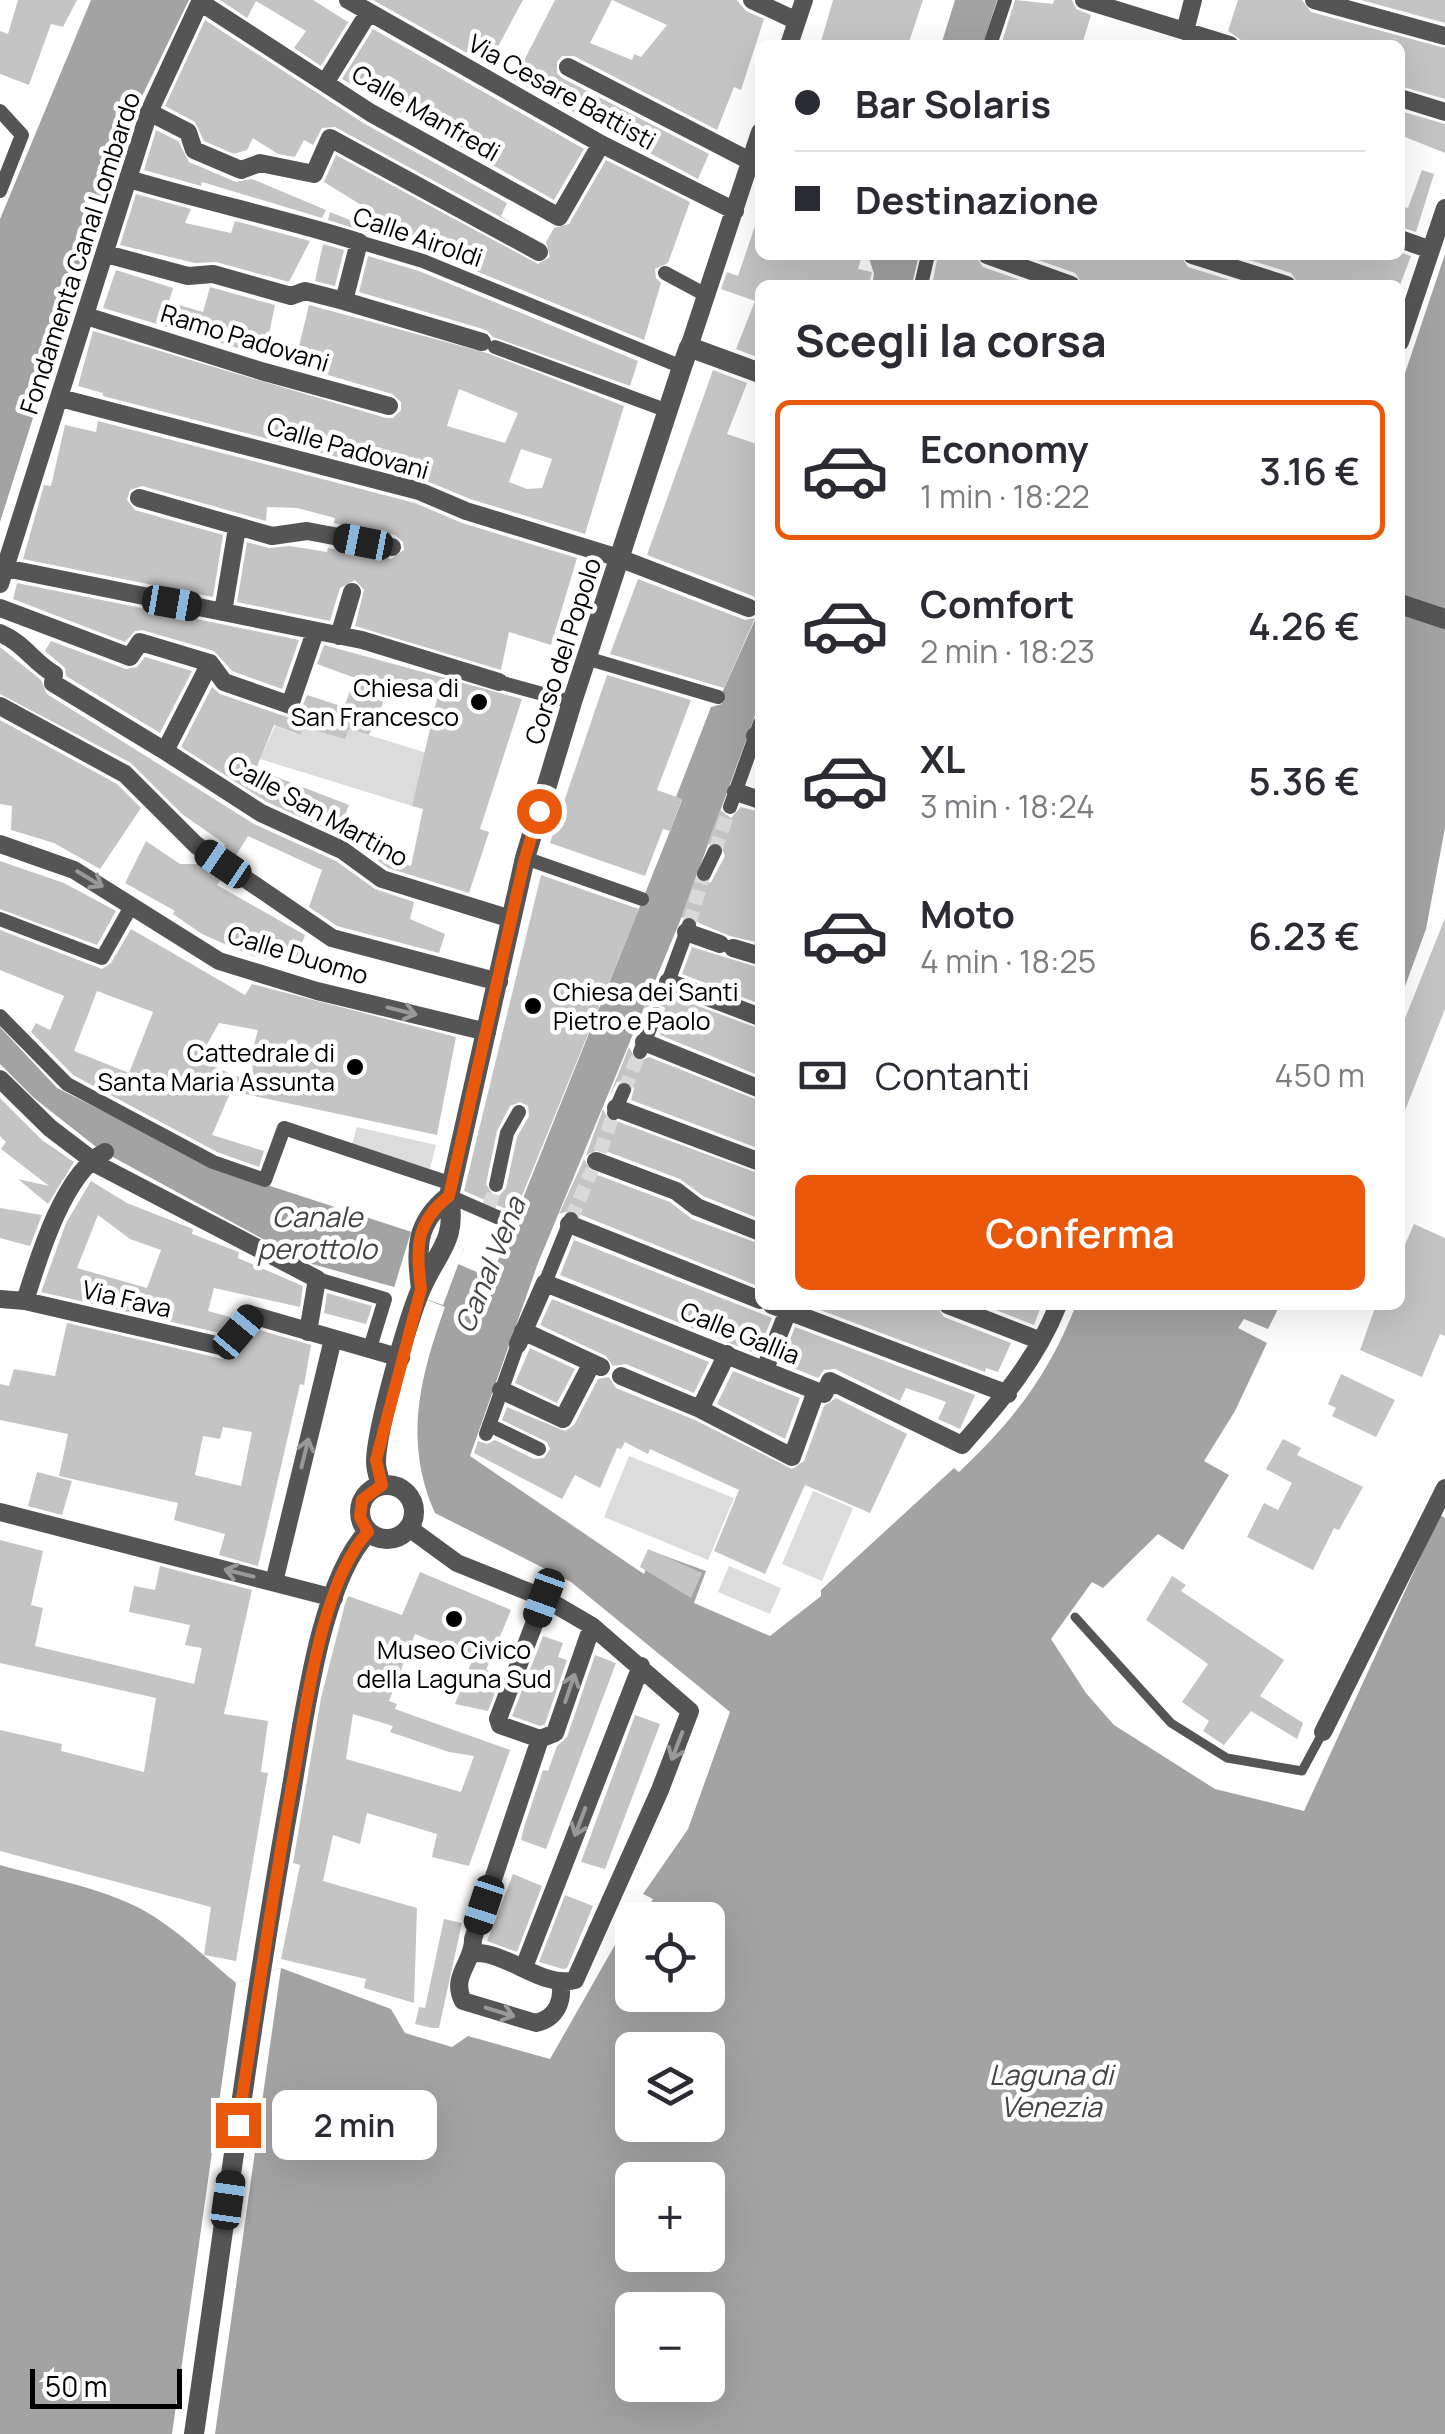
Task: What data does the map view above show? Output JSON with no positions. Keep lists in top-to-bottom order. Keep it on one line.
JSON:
{"streets":{"street":["Via Cesare Battisti","Calle Manfredi","Calle Airoldi","Fondamenta Canal Lombardo","Ramo Padovani","Calle Padovani","Corso del Popolo","Calle San Martino","Calle Duomo","Via Fava","Calle Gallia"]},"crossings":[["Via Cesare Battisti","Calle Manfredi"],["Via Cesare Battisti","Corso del Popolo"],["Calle Manfredi","Fondamenta Canal Lombardo"],["Calle Airoldi","Fondamenta Canal Lombardo"],["Calle Airoldi","Corso del Popolo"],["Fondamenta Canal Lombardo","Ramo Padovani"],["Fondamenta Canal Lombardo","Calle Padovani"],["Calle Padovani","Corso del Popolo"],["Corso del Popolo","Calle San Martino"],["Corso del Popolo","Calle Duomo"],["Corso del Popolo","Via Fava"]],"water":["Canale perottolo","Canal Vena","Laguna di Venezia"],"places":["Chiesa di San Francesco","Chiesa dei Santi Pietro e Paolo","Cattedrale di Santa Maria Assunta","Museo Civico della Laguna Sud"],"scale_bar":"50 m","page":{"banner":["Bar Solaris","Destinazione"],"heading":"Scegli la corsa","list":[{"name":"Economy","note":"1 min · 18:22","value":"3.16 €"},{"name":"Comfort","note":"2 min · 18:23","value":"4.26 €"},{"name":"XL","note":"3 min · 18:24","value":"5.36 €"},{"name":"Moto","note":"4 min · 18:25","value":"6.23 €"}],"pay":["Contanti","450 m"],"buttons":"Conferma","map_buttons":["+","−"],"bubble":"2 min","scale":"50 m"}}
